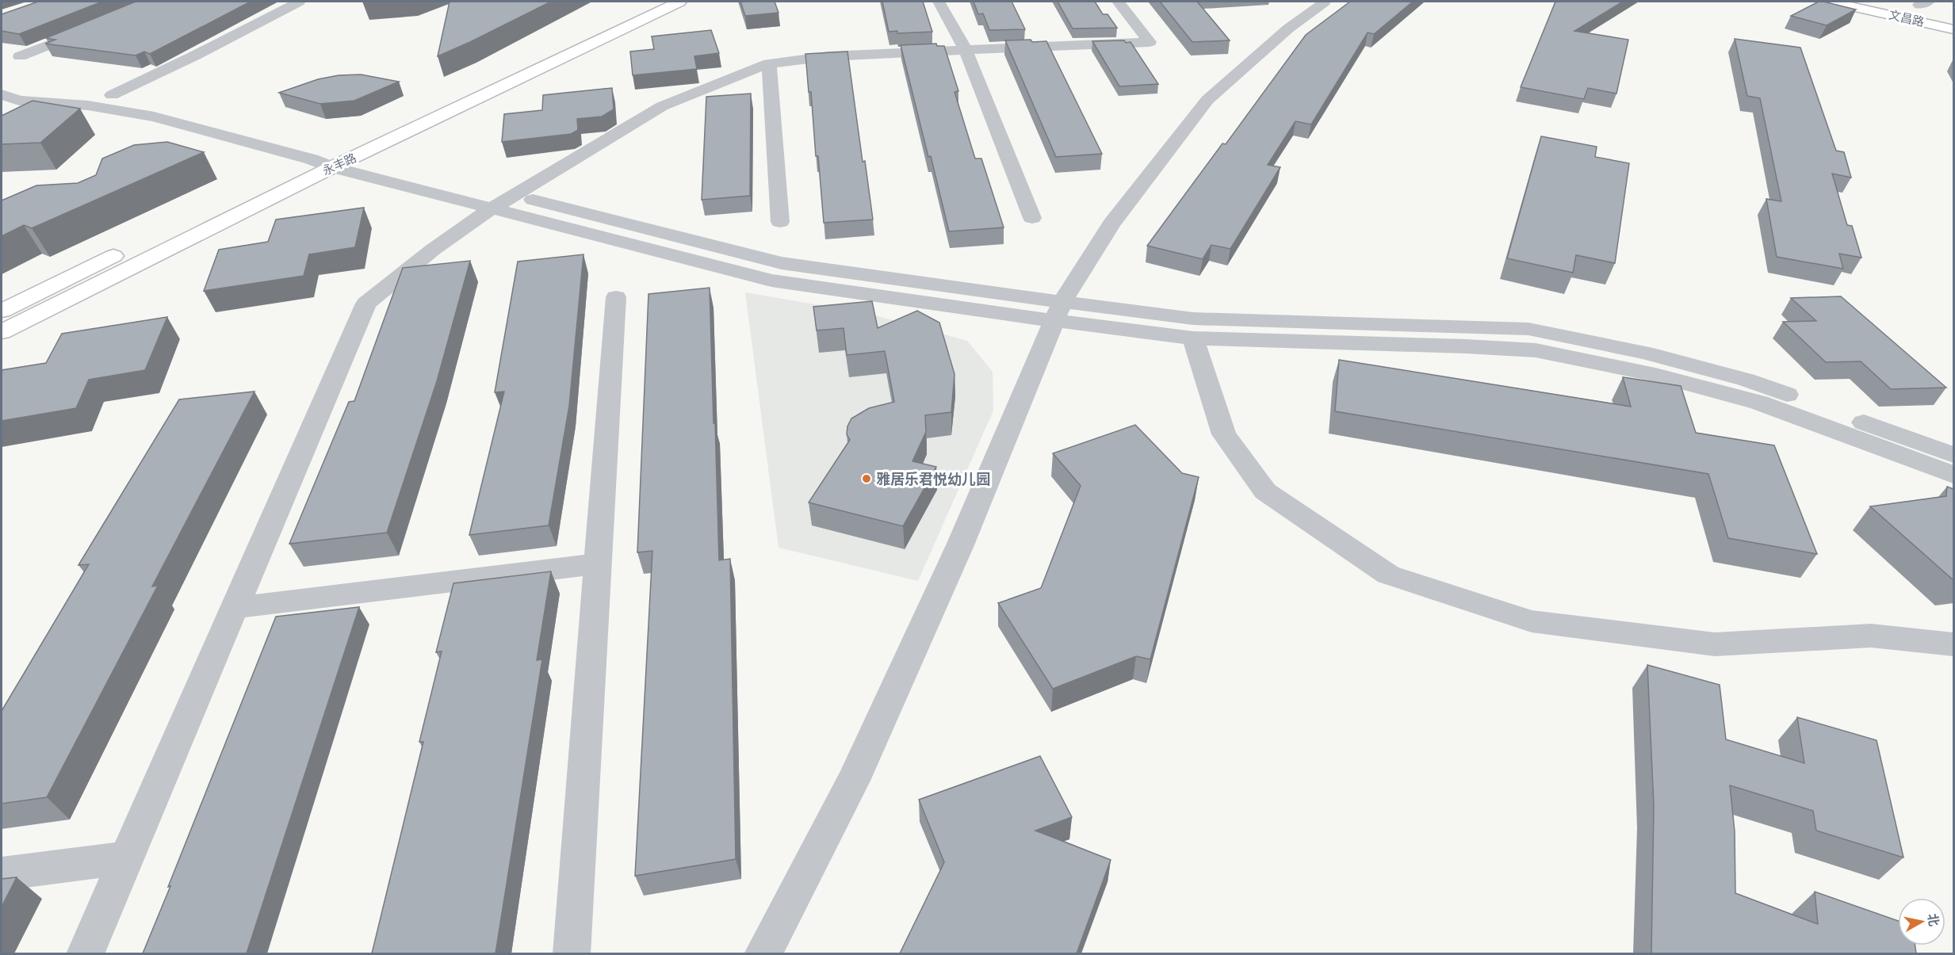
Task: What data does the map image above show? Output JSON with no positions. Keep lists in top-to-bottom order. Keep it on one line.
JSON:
{"streets":{"street":["文昌路","永丰路"]},"places":["雅居乐君悦幼儿园"],"north":"right"}
